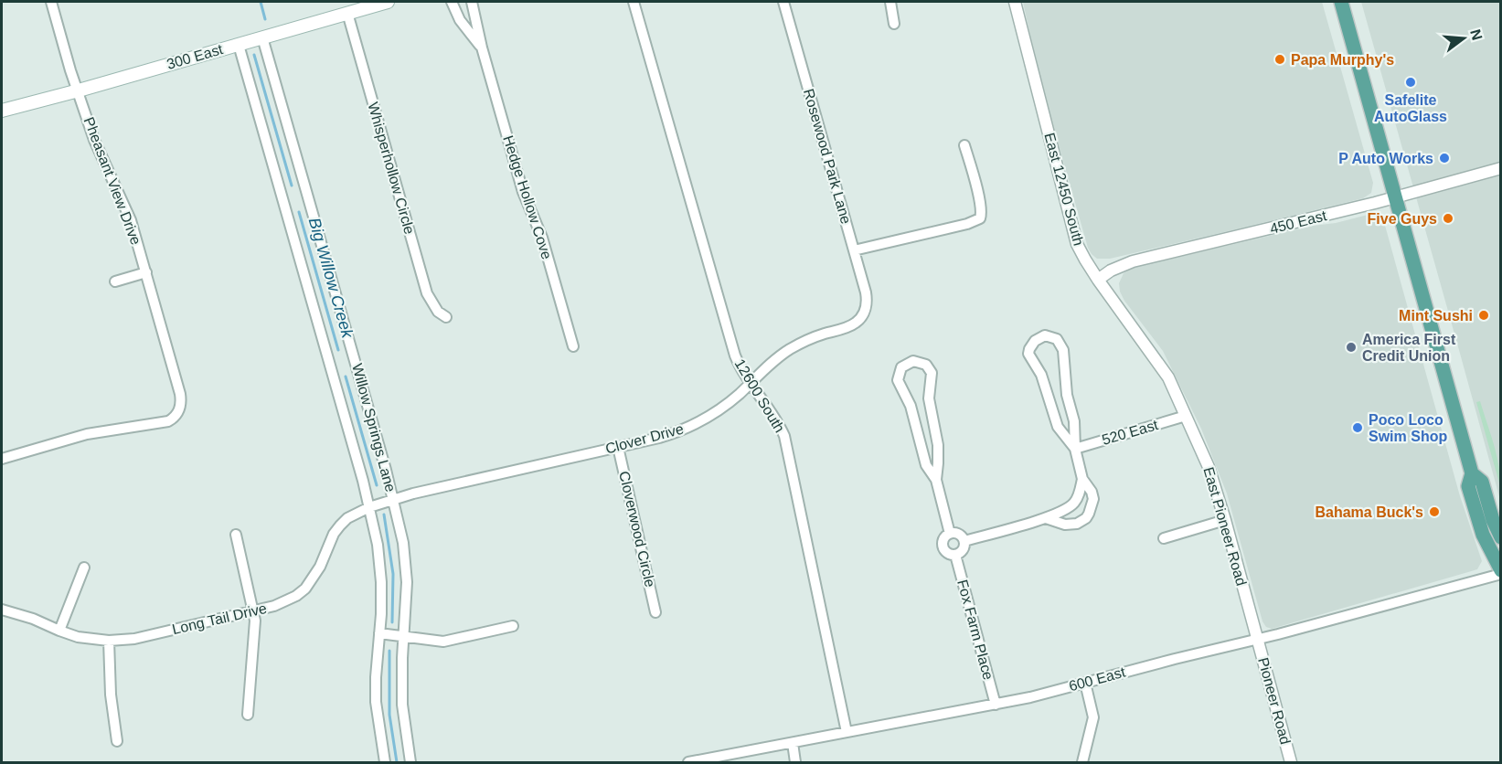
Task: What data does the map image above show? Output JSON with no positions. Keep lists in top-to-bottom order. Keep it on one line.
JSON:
{"streets":{"main road":["300 East"],"street":["Rosewood Park Lane","Whisperhollow Circle","Pheasant View Drive","East 12450 South","Hedge Hollow Cove","450 East","12600 South","Willow Springs Lane","520 East","Clover Drive","East Pioneer Road","Cloverwood Circle","Long Tail Drive","Fox Farm Place","600 East","Pioneer Road"]},"crossings":[["300 East","Whisperhollow Circle"],["300 East","Pheasant View Drive"],["300 East","Willow Springs Lane"],["Rosewood Park Lane","Clover Drive"],["East 12450 South","450 East"],["East 12450 South","520 East"],["East 12450 South","East Pioneer Road"],["12600 South","Clover Drive"],["12600 South","600 East"],["Willow Springs Lane","Clover Drive"],["Willow Springs Lane","Long Tail Drive"],["520 East","East Pioneer Road"],["Clover Drive","Cloverwood Circle"],["Clover Drive","Long Tail Drive"],["East Pioneer Road","600 East"],["East Pioneer Road","Pioneer Road"],["Fox Farm Place","600 East"],["600 East","Pioneer Road"]],"water":["Big Willow Creek"],"places":["Papa Murphy's","Safelite AutoGlass","P Auto Works","Five Guys","Mint Sushi","America First Credit Union","Poco Loco Swim Shop","Bahama Buck's"],"north":"right"}
